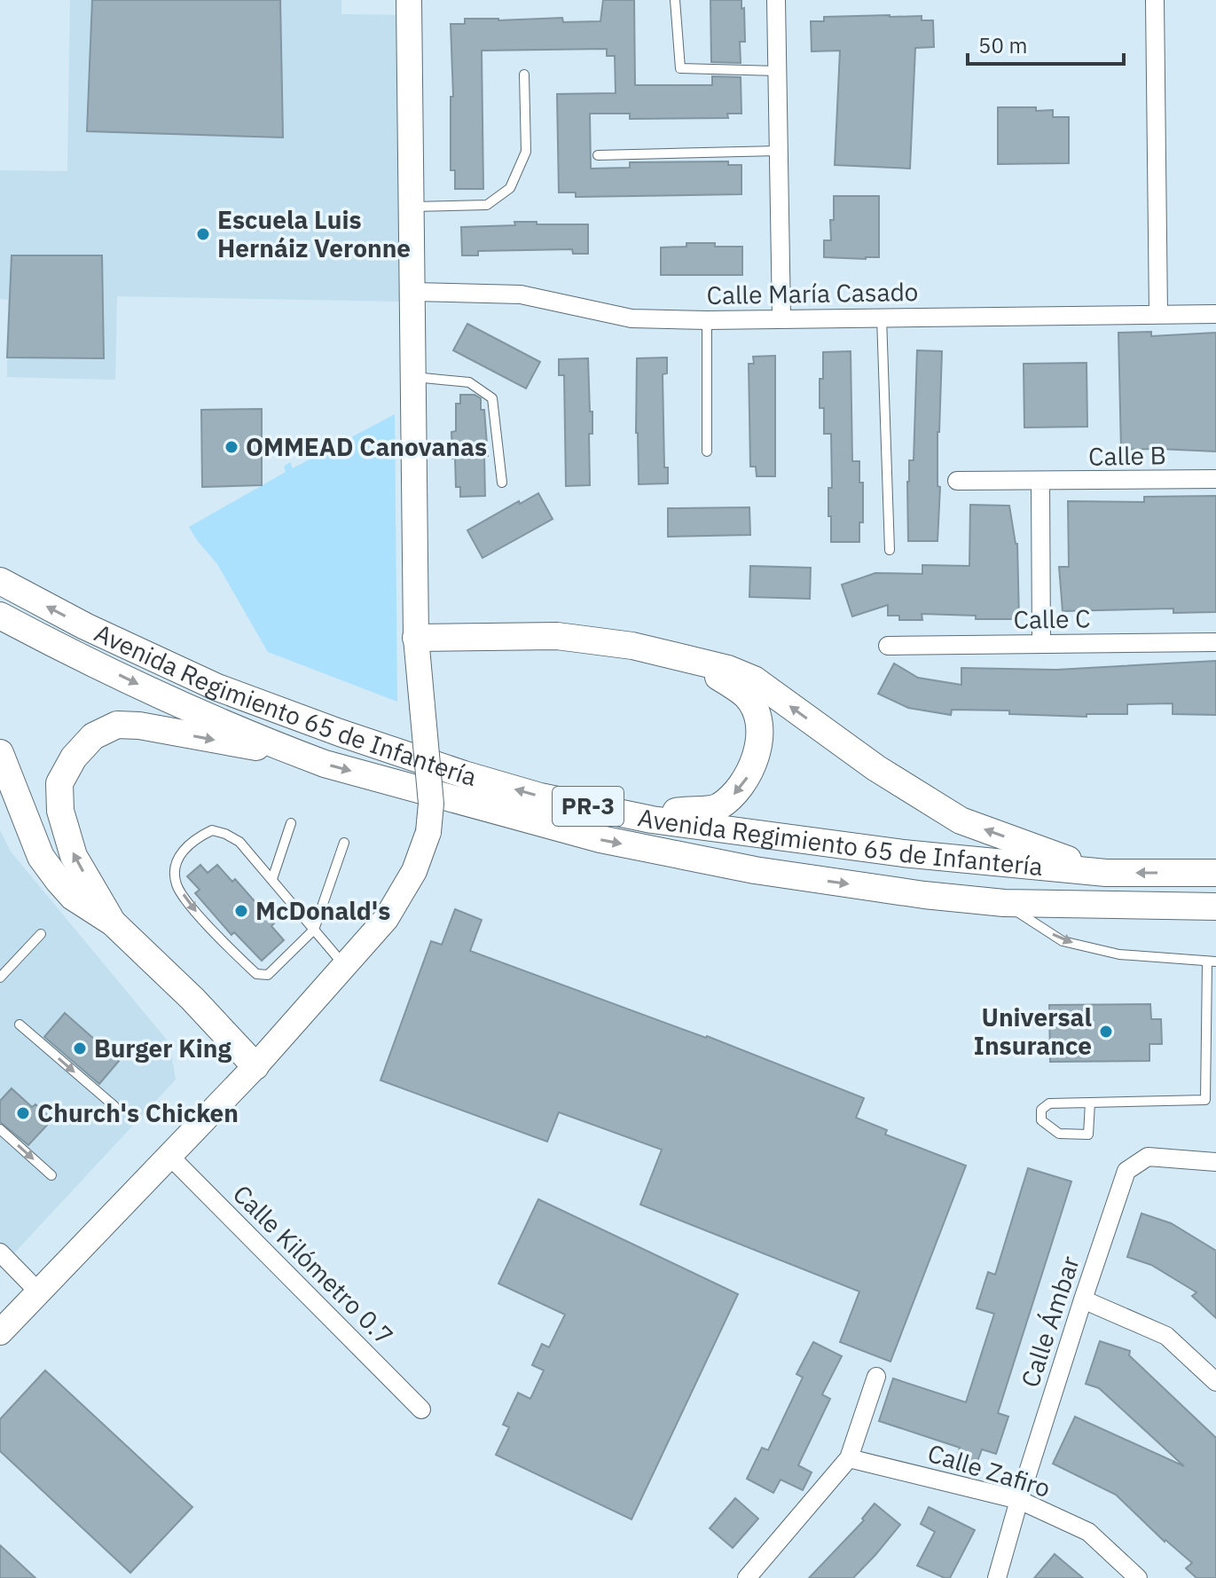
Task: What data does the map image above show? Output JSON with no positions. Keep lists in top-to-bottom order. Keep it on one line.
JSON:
{"streets":{"main road":["Avenida Regimiento 65 de Infantería","PR-3"],"street":["Calle María Casado","Calle B","Calle C","Calle Kilómetro 0.7","Calle Ámbar","Calle Zafiro"]},"crossings":[["Calle Ámbar","Calle Zafiro"]],"places":["Escuela Luis Hernáiz Veronne","OMMEAD Canovanas","McDonald's","Universal Insurance","Burger King","Church's Chicken"],"scale_bar":"50 m"}
